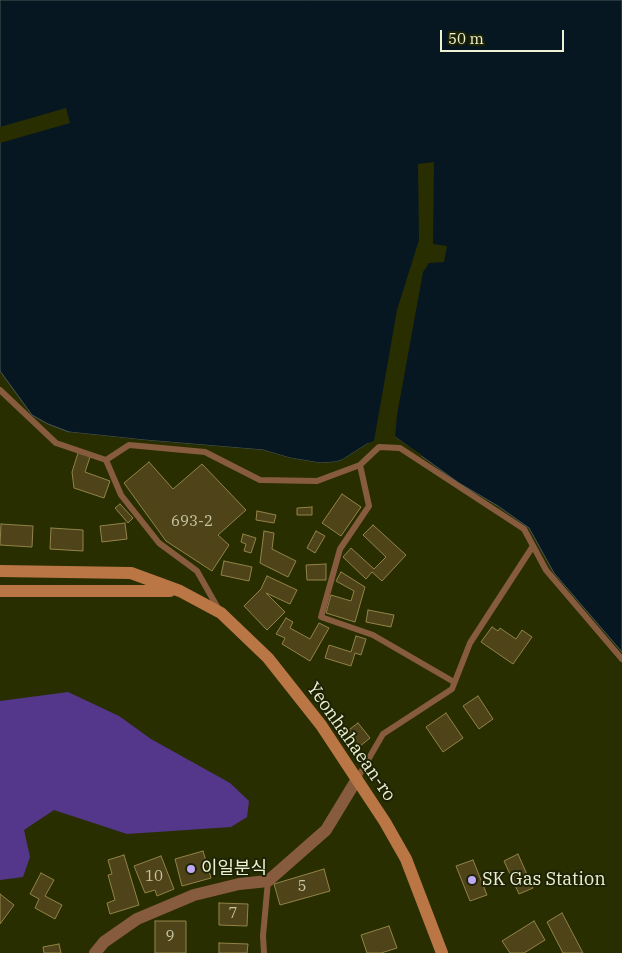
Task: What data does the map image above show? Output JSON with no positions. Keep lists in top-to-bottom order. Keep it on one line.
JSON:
{"streets":{"street":["Yeonhahaean-ro"]},"places":["이일분식","SK Gas Station"],"house_numbers":["693-2","10","5","7","9"],"scale_bar":"50 m"}
